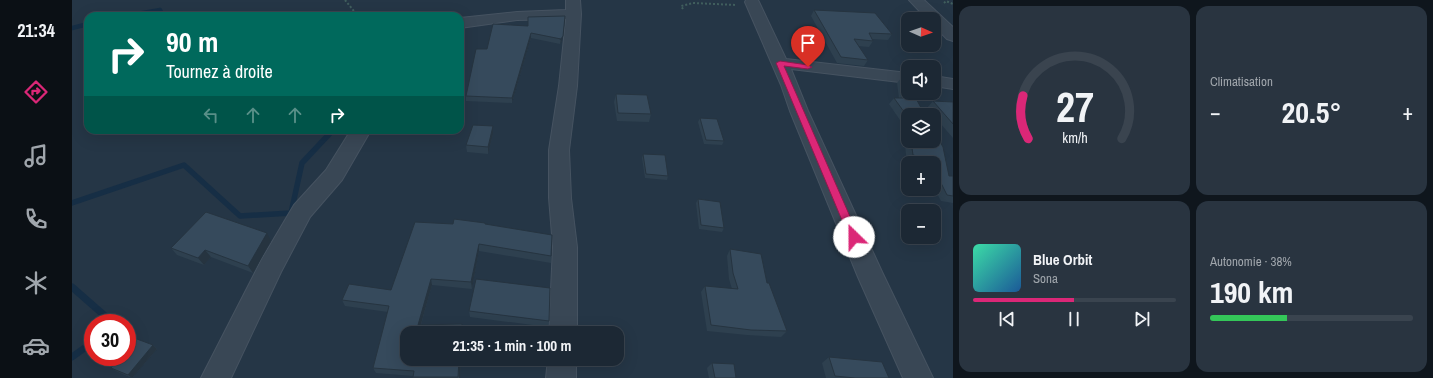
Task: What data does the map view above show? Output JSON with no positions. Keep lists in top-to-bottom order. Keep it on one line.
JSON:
{"north":"right","page":{"tabs":"21:34","tile":["Climatisation",["Autonomie · 38%","190 km"]],"map_buttons":["+","−"],"turn":["90 m","Tournez à droite"],"heat":["−","20.5°","+"],"song":["Blue Orbit","Sona"],"limit":"30","trip":"21:35 · 1 min · 100 m","gauge":["27","km/h"]}}
